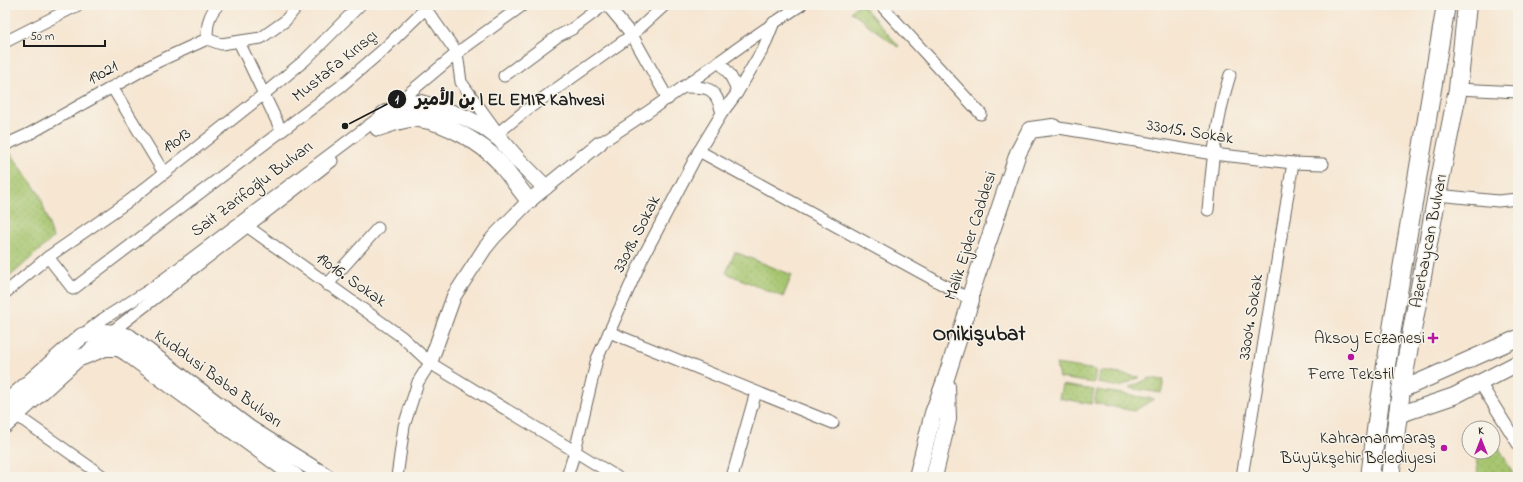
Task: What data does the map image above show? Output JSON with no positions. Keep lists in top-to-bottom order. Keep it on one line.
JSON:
{"streets":{"main road":["Sait Zarifoğlu Bulvarı","Malik Ejder Caddesi","Azerbaycan Bulvarı","Kuddusi Baba Bulvarı"],"street":["Mustafa Kırısçı","19021","33015. Sokak","19013","33018. Sokak","19016. Sokak","33004. Sokak"]},"crossings":[["Mustafa Kırısçı","19013"],["33015. Sokak","Malik Ejder Caddesi"],["33015. Sokak","33004. Sokak"],["Sait Zarifoğlu Bulvarı","19016. Sokak"],["Sait Zarifoğlu Bulvarı","Kuddusi Baba Bulvarı"],["33018. Sokak","19016. Sokak"]],"districts":["Onikişubat"],"places":{"other":["بن الأمير | EL EMIR Kahvesi","Ferre Tekstil","Kahramanmaraş Büyükşehir Belediyesi"],"health":["Aksoy Eczanesi"]},"scale_bar":"50 m","north":"top"}
